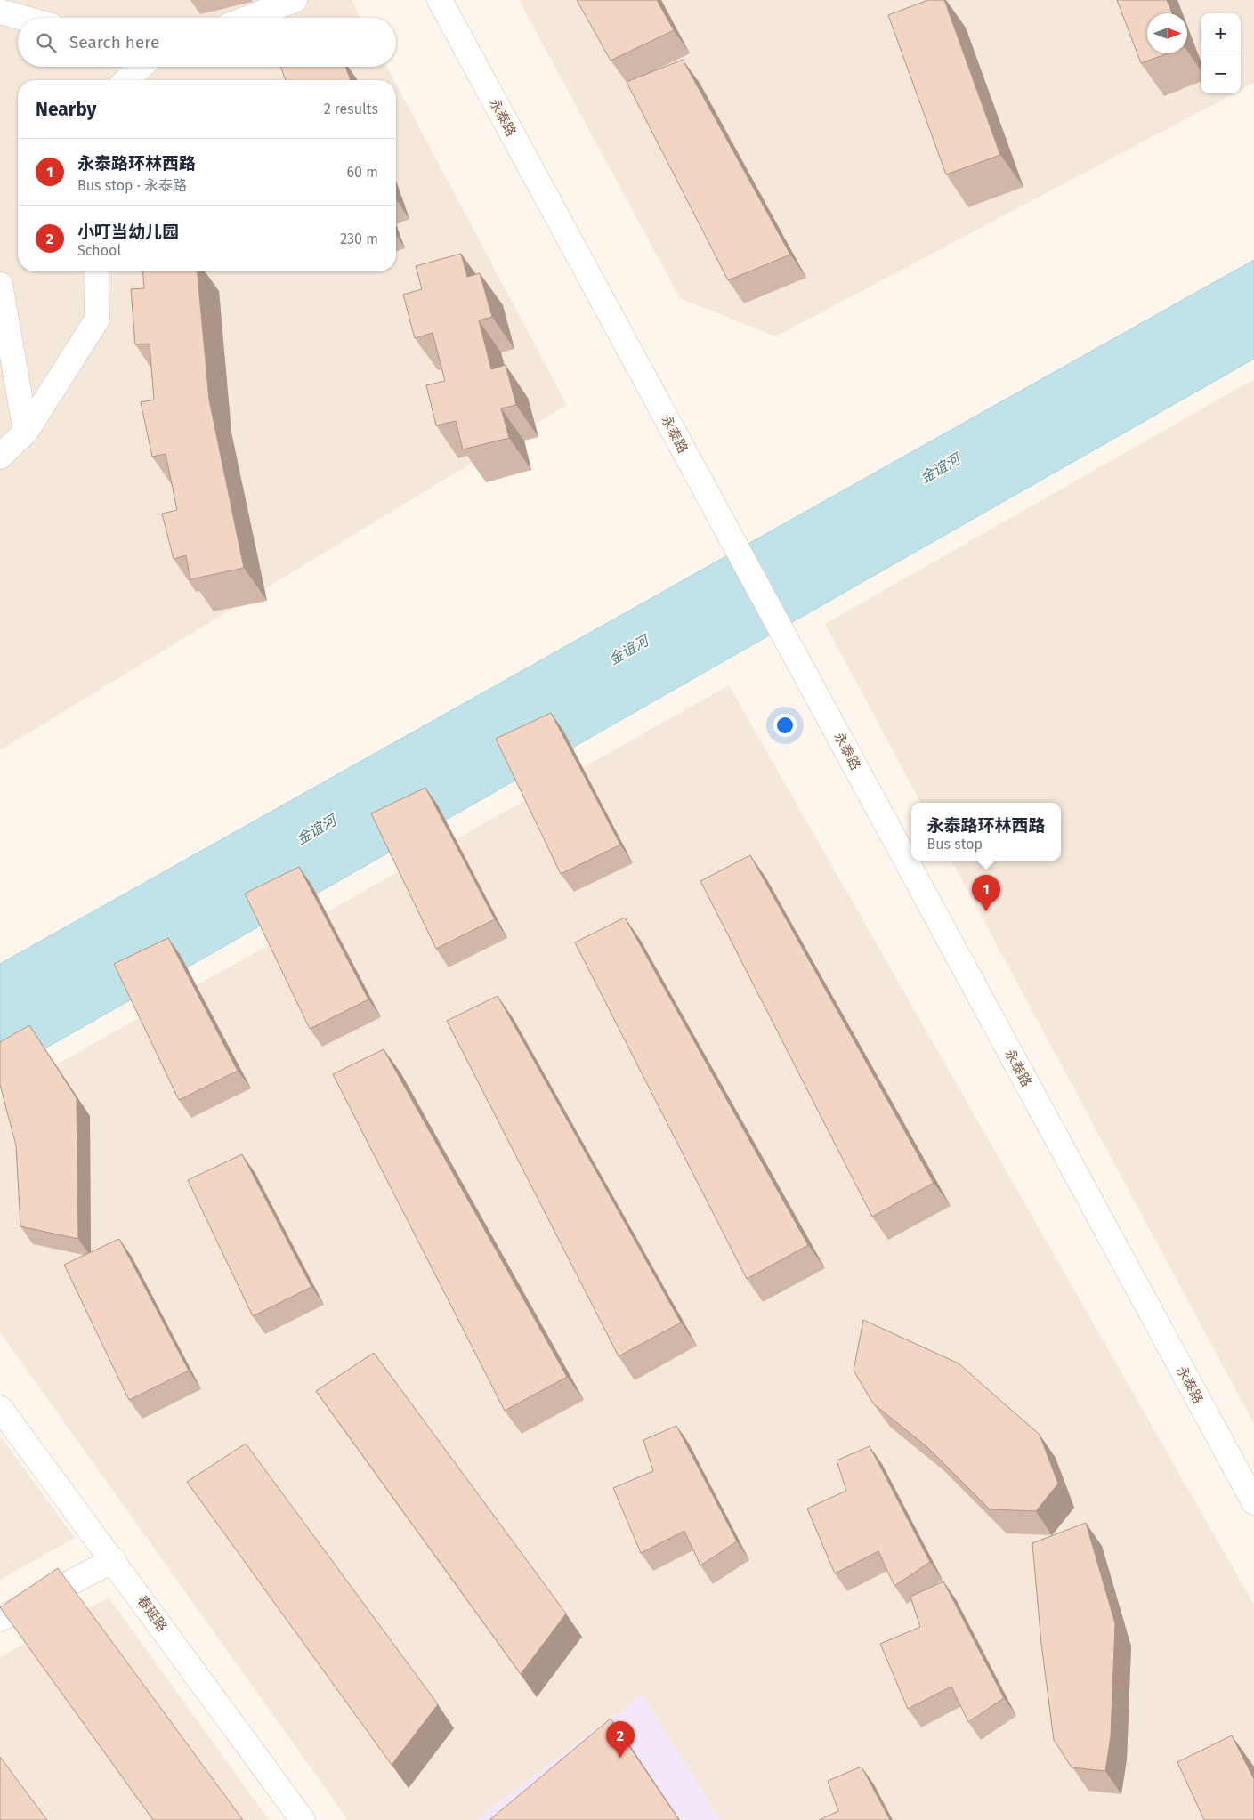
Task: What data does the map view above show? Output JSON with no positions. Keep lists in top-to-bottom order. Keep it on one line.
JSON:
{"streets":{"street":["永泰路","春延路"]},"water":["金谊河"],"north":"right","page":{"map_buttons":["+","−"],"search":"Search here","heading":["Nearby","2 results"],"list":[{"mark":"1","name":"永泰路环林西路","note":"Bus stop · 永泰路","value":"60 m"},{"mark":"2","name":"小叮当幼儿园","note":"School","value":"230 m"}],"popup":["永泰路环林西路","Bus stop"],"pins":["1","2"]}}
